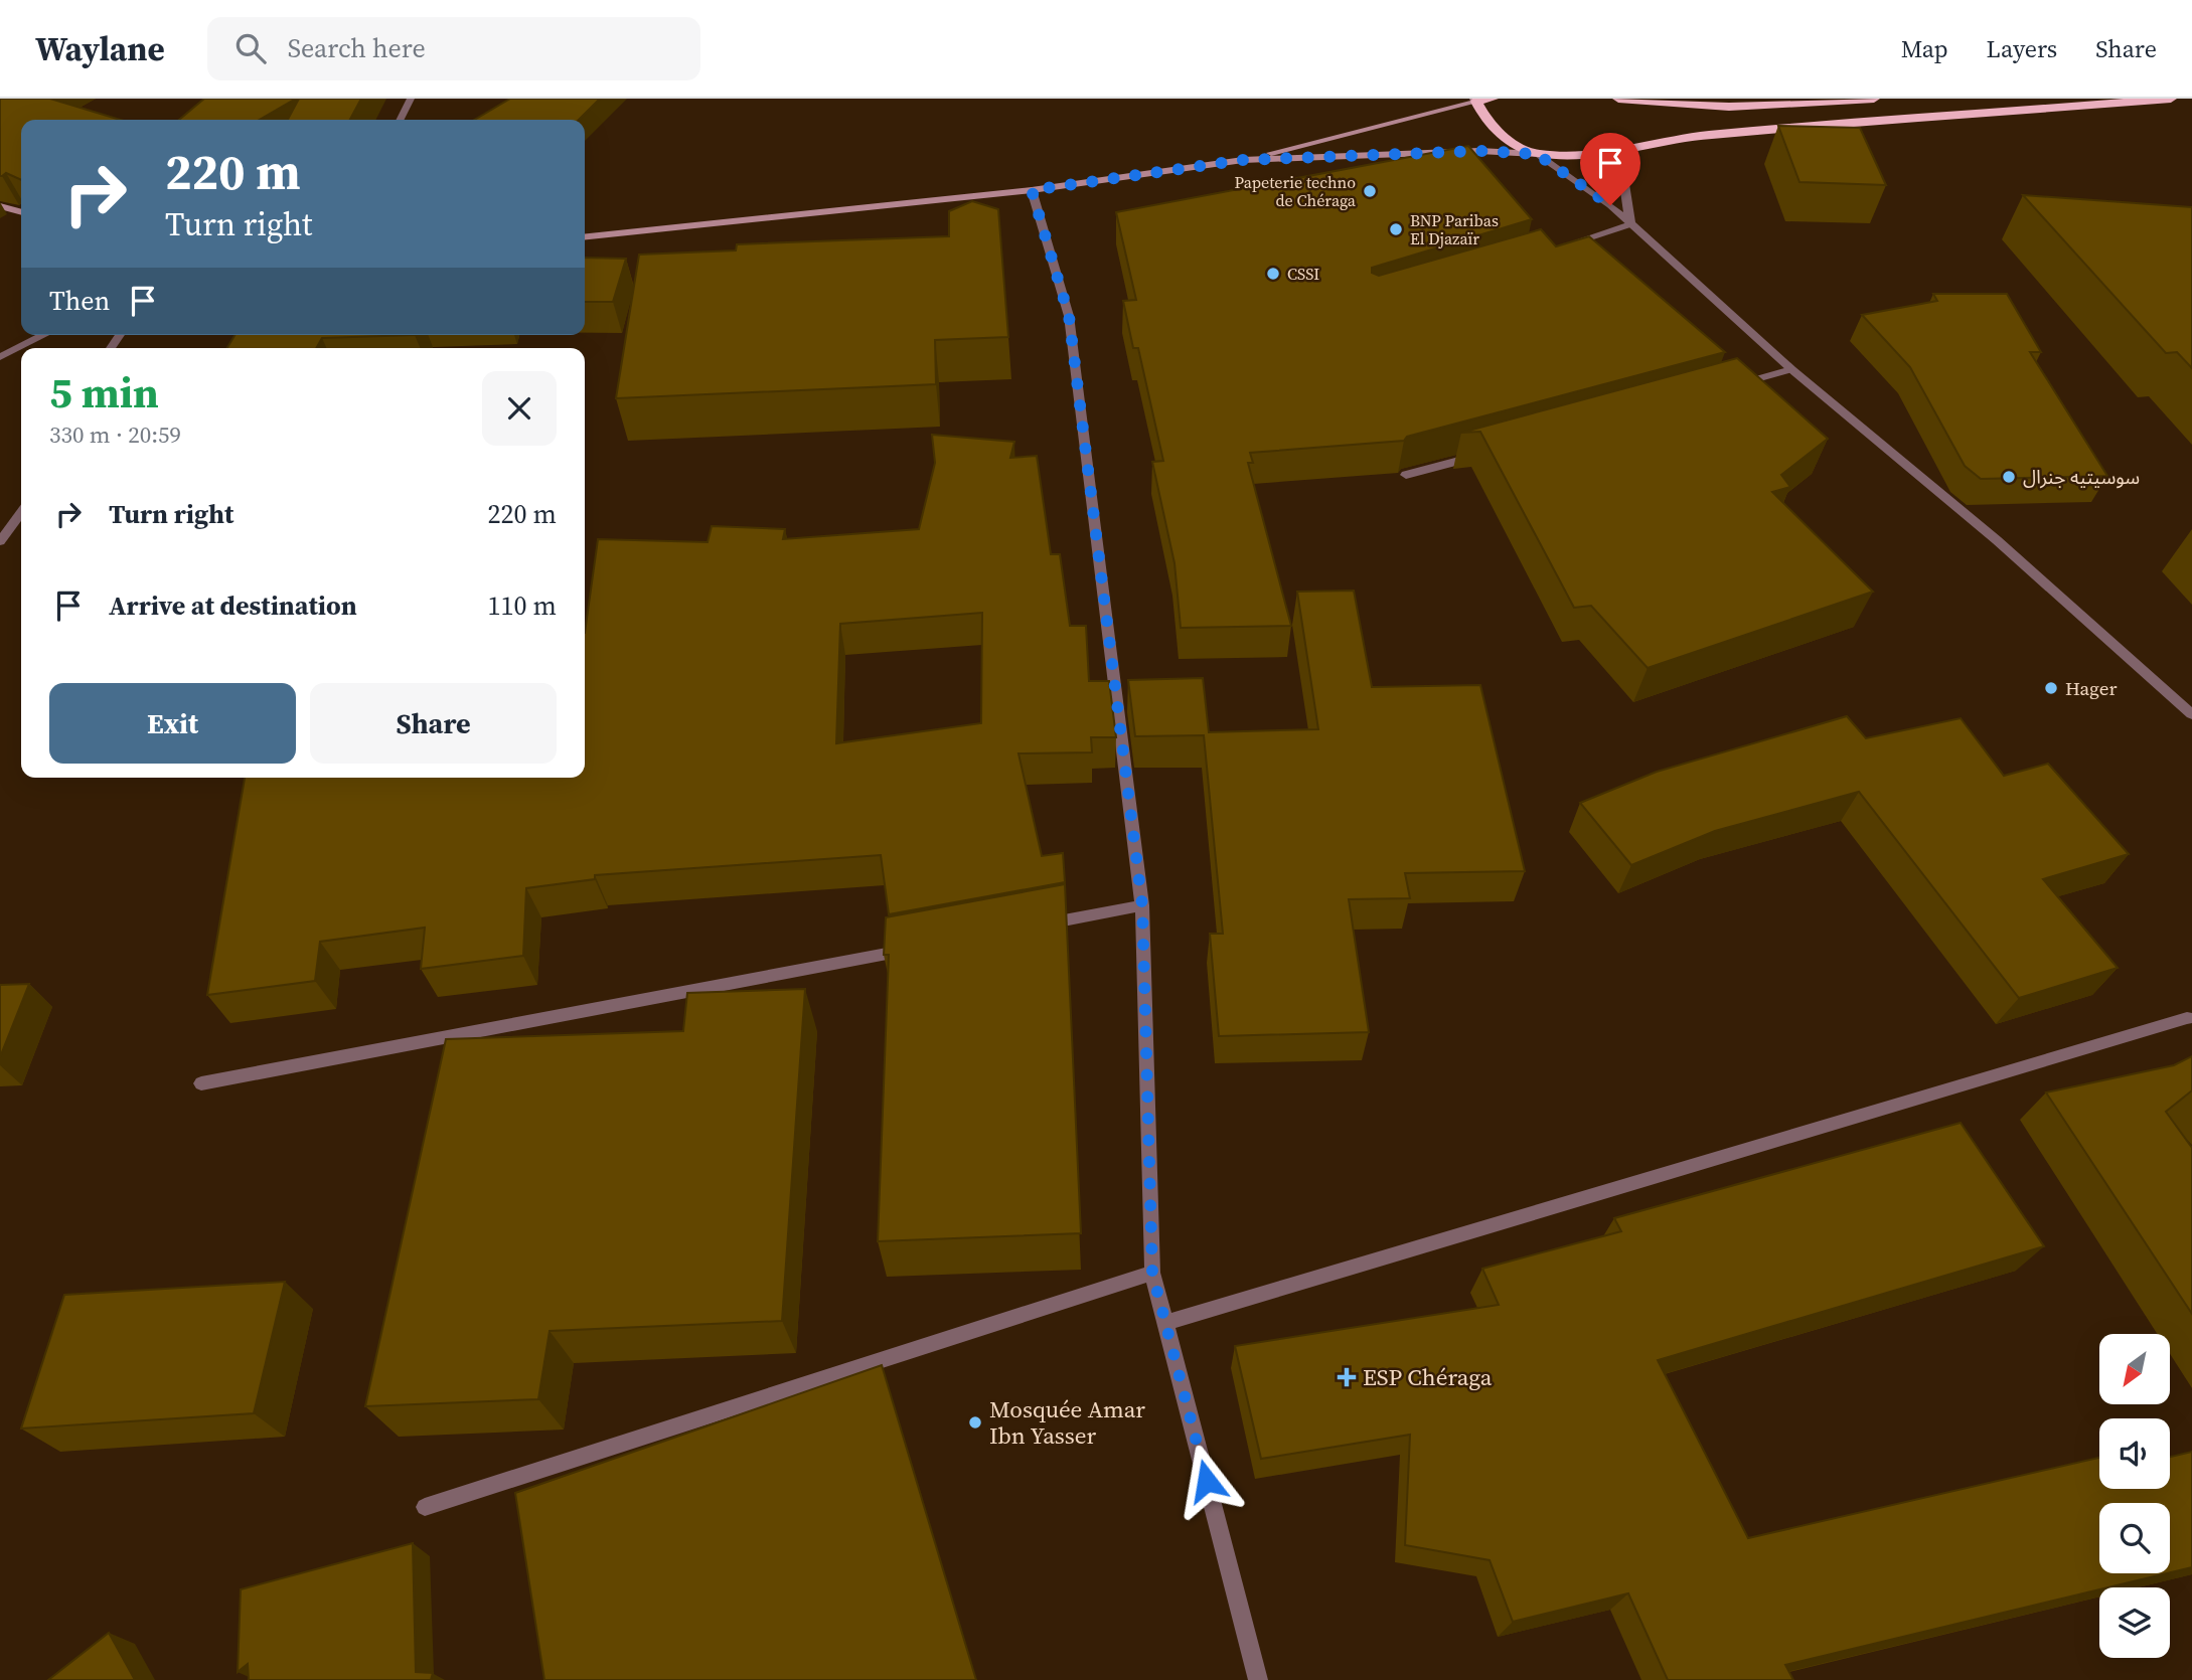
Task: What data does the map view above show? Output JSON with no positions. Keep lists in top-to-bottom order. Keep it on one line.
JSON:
{"places":{"other":["Papeterie techno de Chéraga","BNP Paribas El Djazaïr","CSSI","سوسيتيه جنرال","Hager","Mosquée Amar Ibn Yasser"],"health":["ESP Chéraga"]},"north":"bottom left","page":{"header":"Waylane","search":"Search here","nav":["Map","Layers","Share"],"turn":["220 m","Turn right"],"then":"Then","heading":["5 min","330 m · 20:59"],"list":[{"name":"Turn right","value":"220 m"},{"name":"Arrive at destination","value":"110 m"}],"buttons":["Exit","Share"]}}
